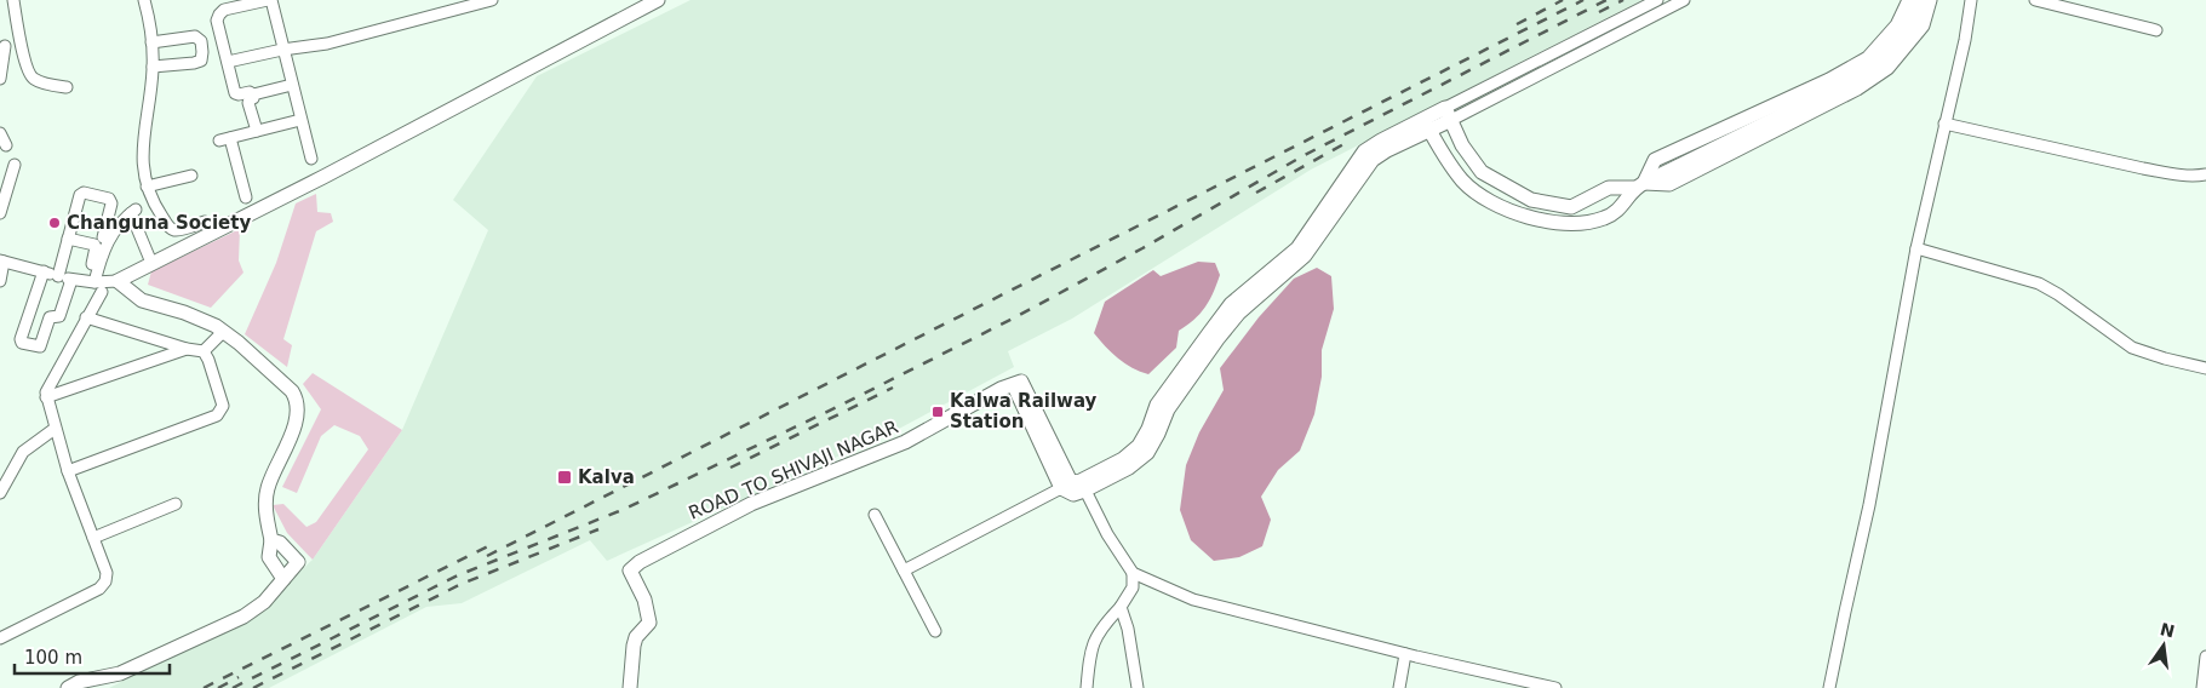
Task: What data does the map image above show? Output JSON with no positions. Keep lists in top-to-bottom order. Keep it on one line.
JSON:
{"streets":{"street":["ROAD TO SHIVAJI NAGAR"]},"places":{"other":["Changuna Society"],"transit":["Kalwa Railway Station","Kalva"]},"scale_bar":"100 m","north":"top"}
